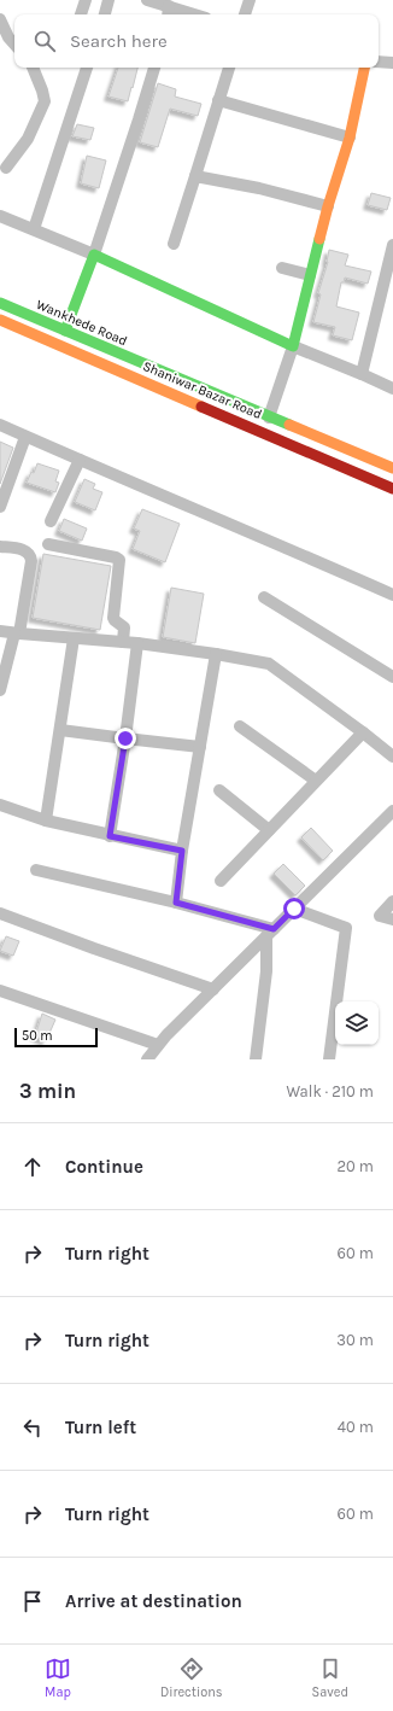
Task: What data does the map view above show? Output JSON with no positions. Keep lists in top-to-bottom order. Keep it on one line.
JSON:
{"streets":{"main road":["Wankhede Road","Shaniwar Bazar Road"]},"scale_bar":"50 m","page":{"search":"Search here","scale":"50 m","heading":["3 min","Walk · 210 m"],"list":[["Continue","20 m"],["Turn right","60 m"],["Turn right","30 m"],["Turn left","40 m"],["Turn right","60 m"],"Arrive at destination"],"nav":["Map","Directions","Saved"]}}
